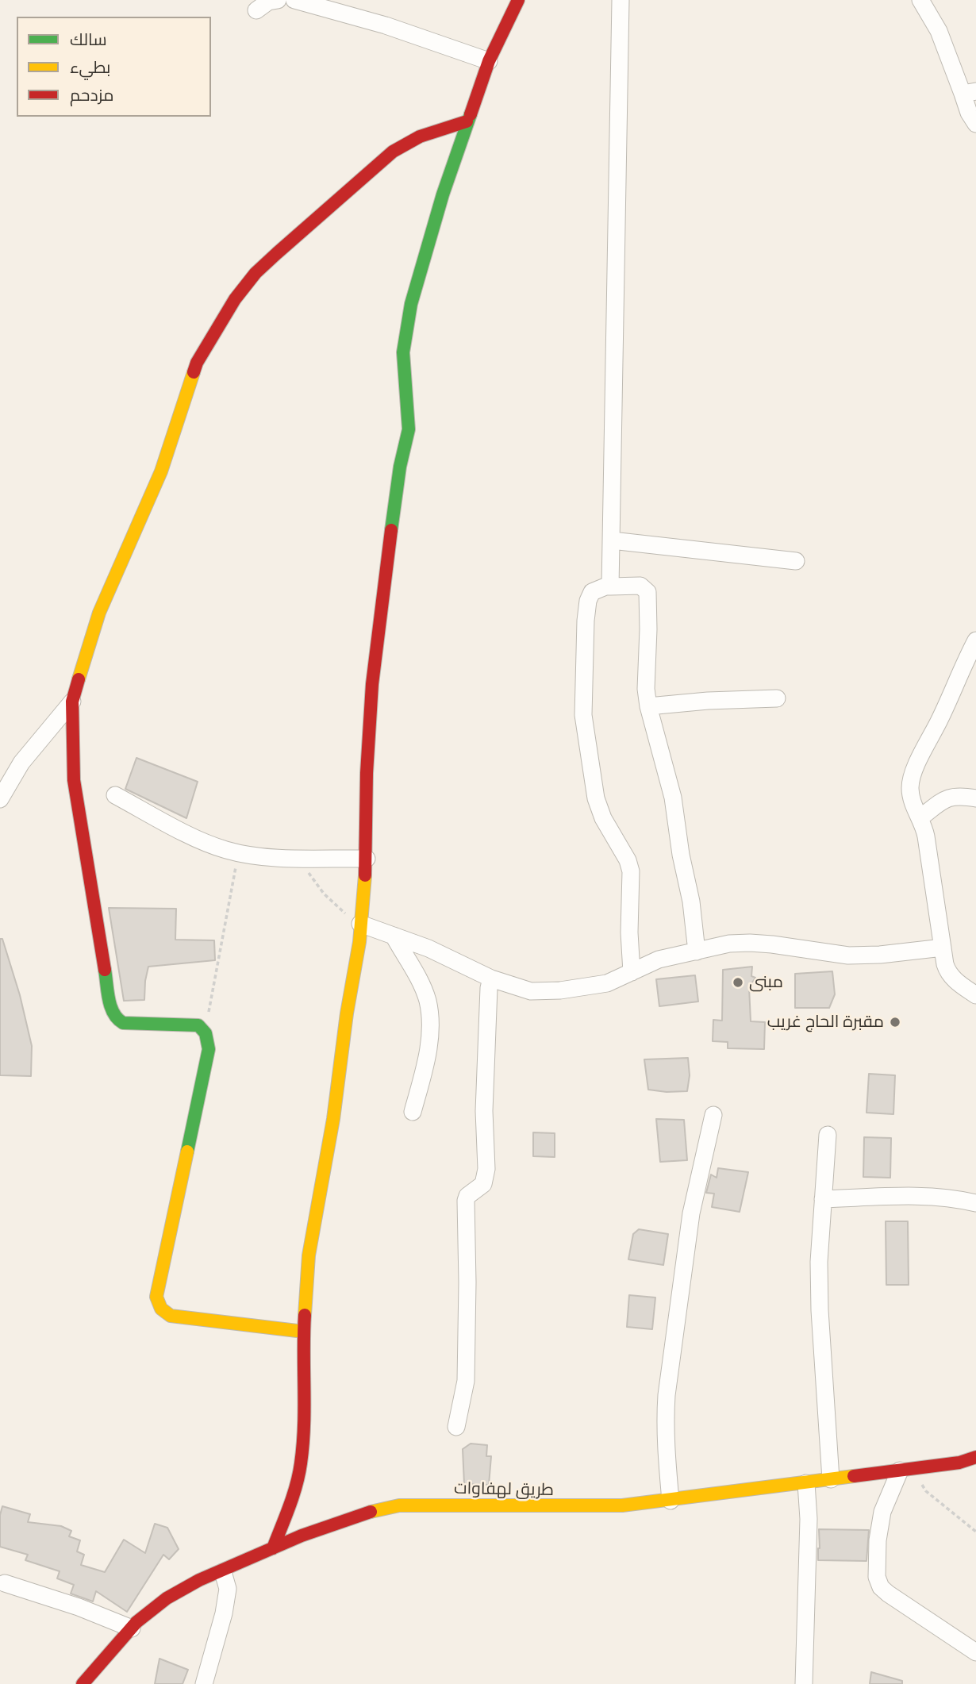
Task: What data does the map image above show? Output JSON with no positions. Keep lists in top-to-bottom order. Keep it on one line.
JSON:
{"streets":{"street":["طريق لهفاوات"]},"places":["مبنى","مقبرة الحاج غريب"],"legend":["سالك","بطيء","مزدحم"]}
